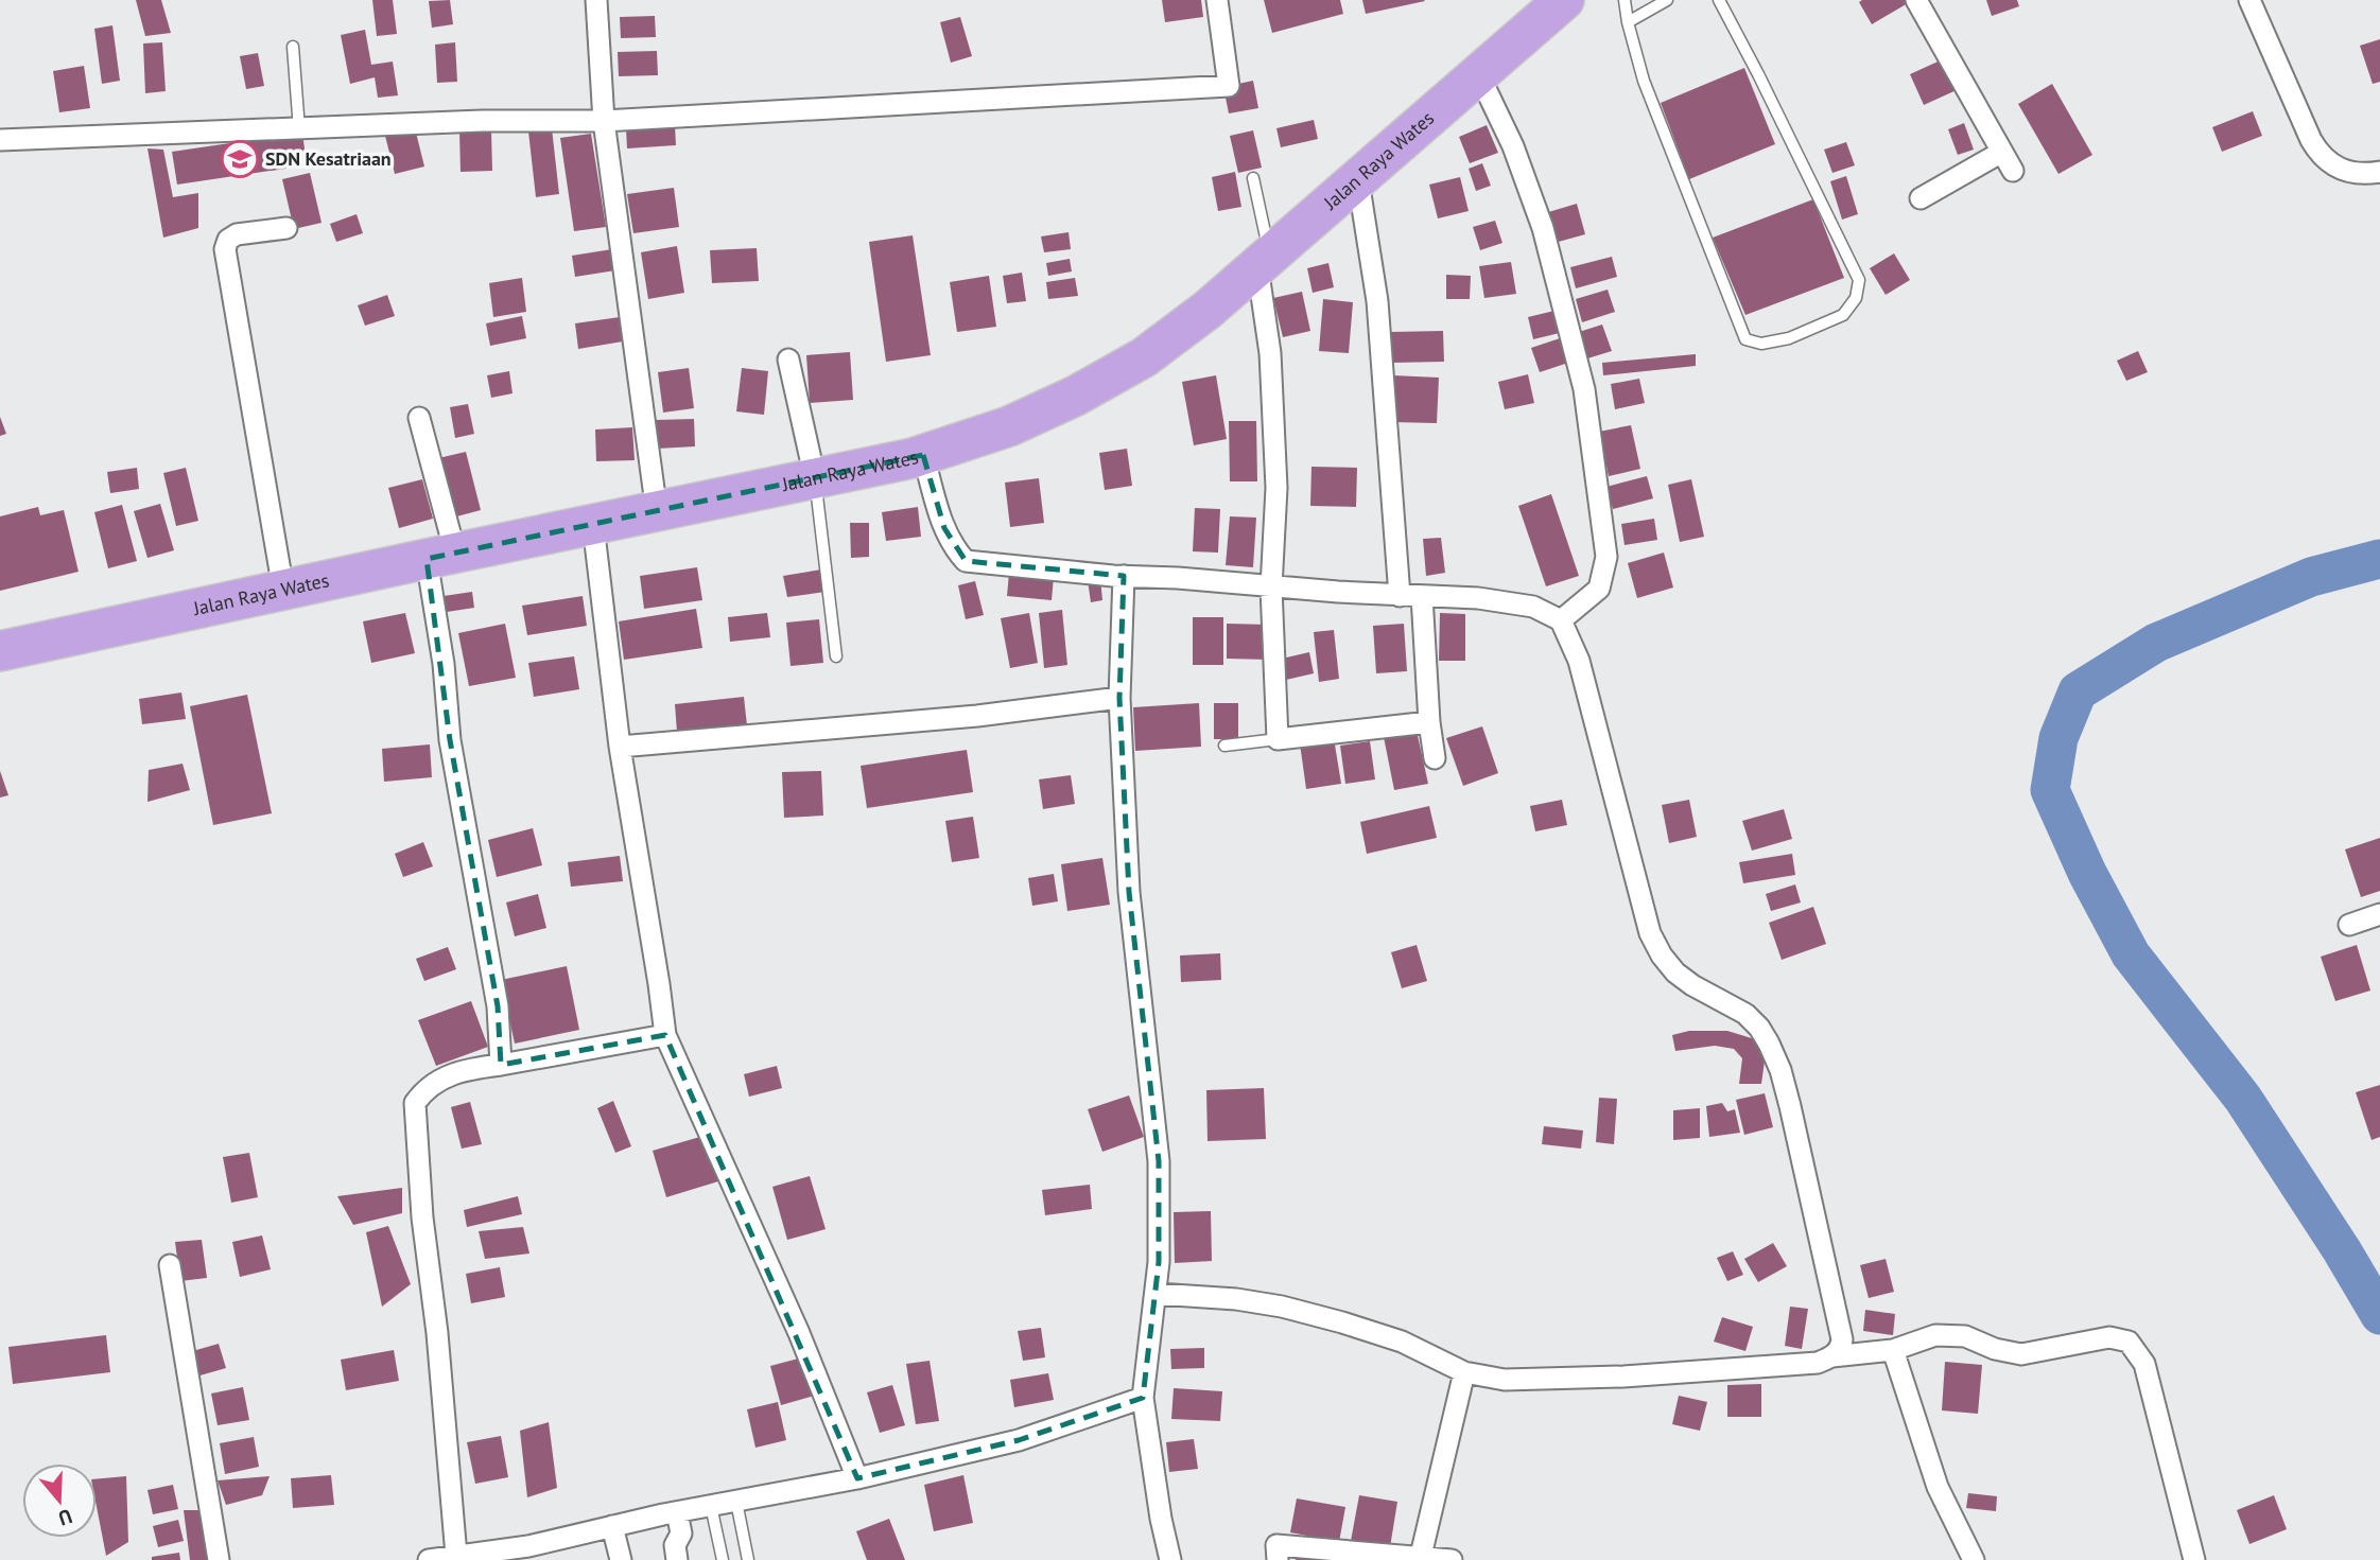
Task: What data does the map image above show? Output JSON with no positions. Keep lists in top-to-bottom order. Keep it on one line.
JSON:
{"streets":{"highway":["Jalan Raya Wates"]},"places":{"school or university":["SDN Kesatriaan"]},"north":"bottom"}
